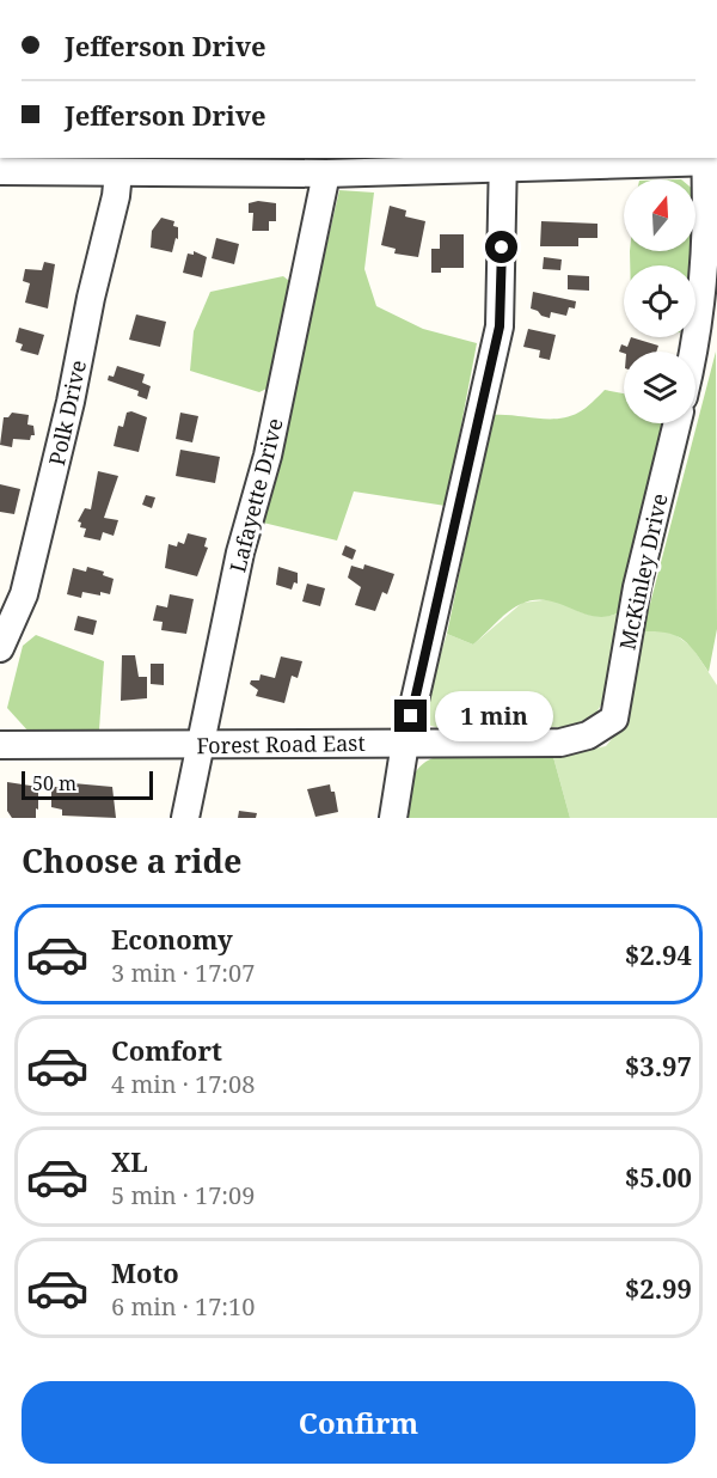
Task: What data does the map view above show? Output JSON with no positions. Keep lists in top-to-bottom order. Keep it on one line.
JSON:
{"streets":{"street":["Polk Drive","Lafayette Drive","McKinley Drive","Forest Road East"]},"crossings":[["Lafayette Drive","Forest Road East"],["McKinley Drive","Forest Road East"]],"scale_bar":"50 m","north":"top","page":{"banner":["Jefferson Drive","Jefferson Drive"],"bubble":"1 min","scale":"50 m","heading":"Choose a ride","list":[{"name":"Economy","note":"3 min · 17:07","value":"$2.94"},{"name":"Comfort","note":"4 min · 17:08","value":"$3.97"},{"name":"XL","note":"5 min · 17:09","value":"$5.00"},{"name":"Moto","note":"6 min · 17:10","value":"$2.99"}],"buttons":"Confirm"}}
